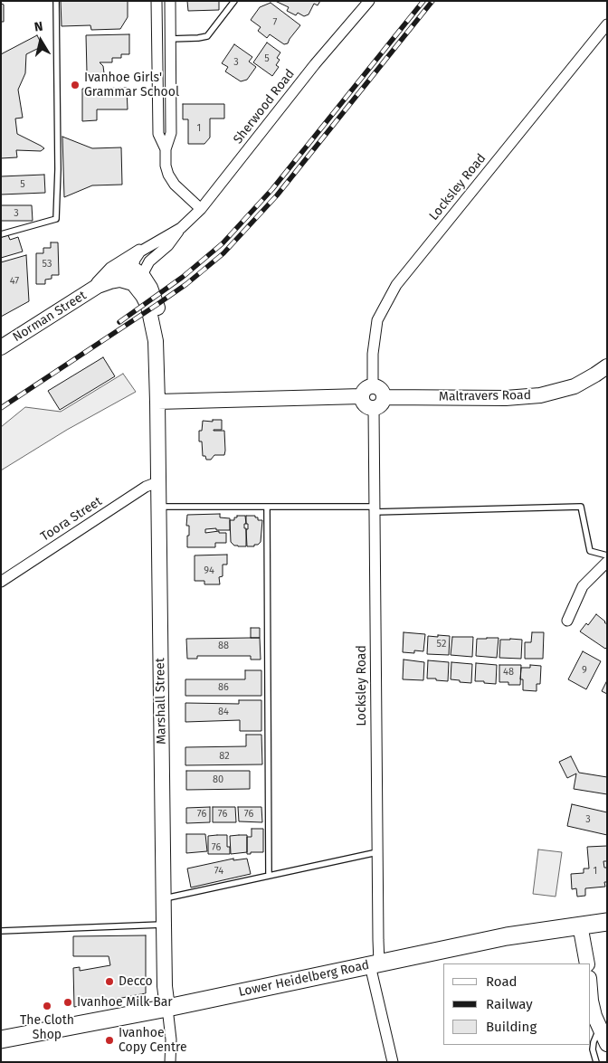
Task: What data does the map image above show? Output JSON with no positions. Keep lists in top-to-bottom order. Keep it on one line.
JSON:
{"streets":{"main road":["Lower Heidelberg Road"],"street":["Sherwood Road","Locksley Road","Norman Street","Maltravers Road","Toora Street","Marshall Street"]},"crossings":[["Sherwood Road","Norman Street"],["Sherwood Road","Marshall Street"],["Locksley Road","Maltravers Road"],["Locksley Road","Lower Heidelberg Road"],["Norman Street","Marshall Street"],["Toora Street","Marshall Street"],["Marshall Street","Lower Heidelberg Road"]],"places":["Ivanhoe Girls' Grammar School","Decco","Ivanhoe Milk Bar","The Cloth Shop","Ivanhoe Copy Centre"],"house_numbers":["7","5","3","1","5","3","53","47","94","52","88","9","48","86","84","82","80","76","76","76","3","76","74","1"],"legend":["Road","Railway","Building"],"north":"top"}
